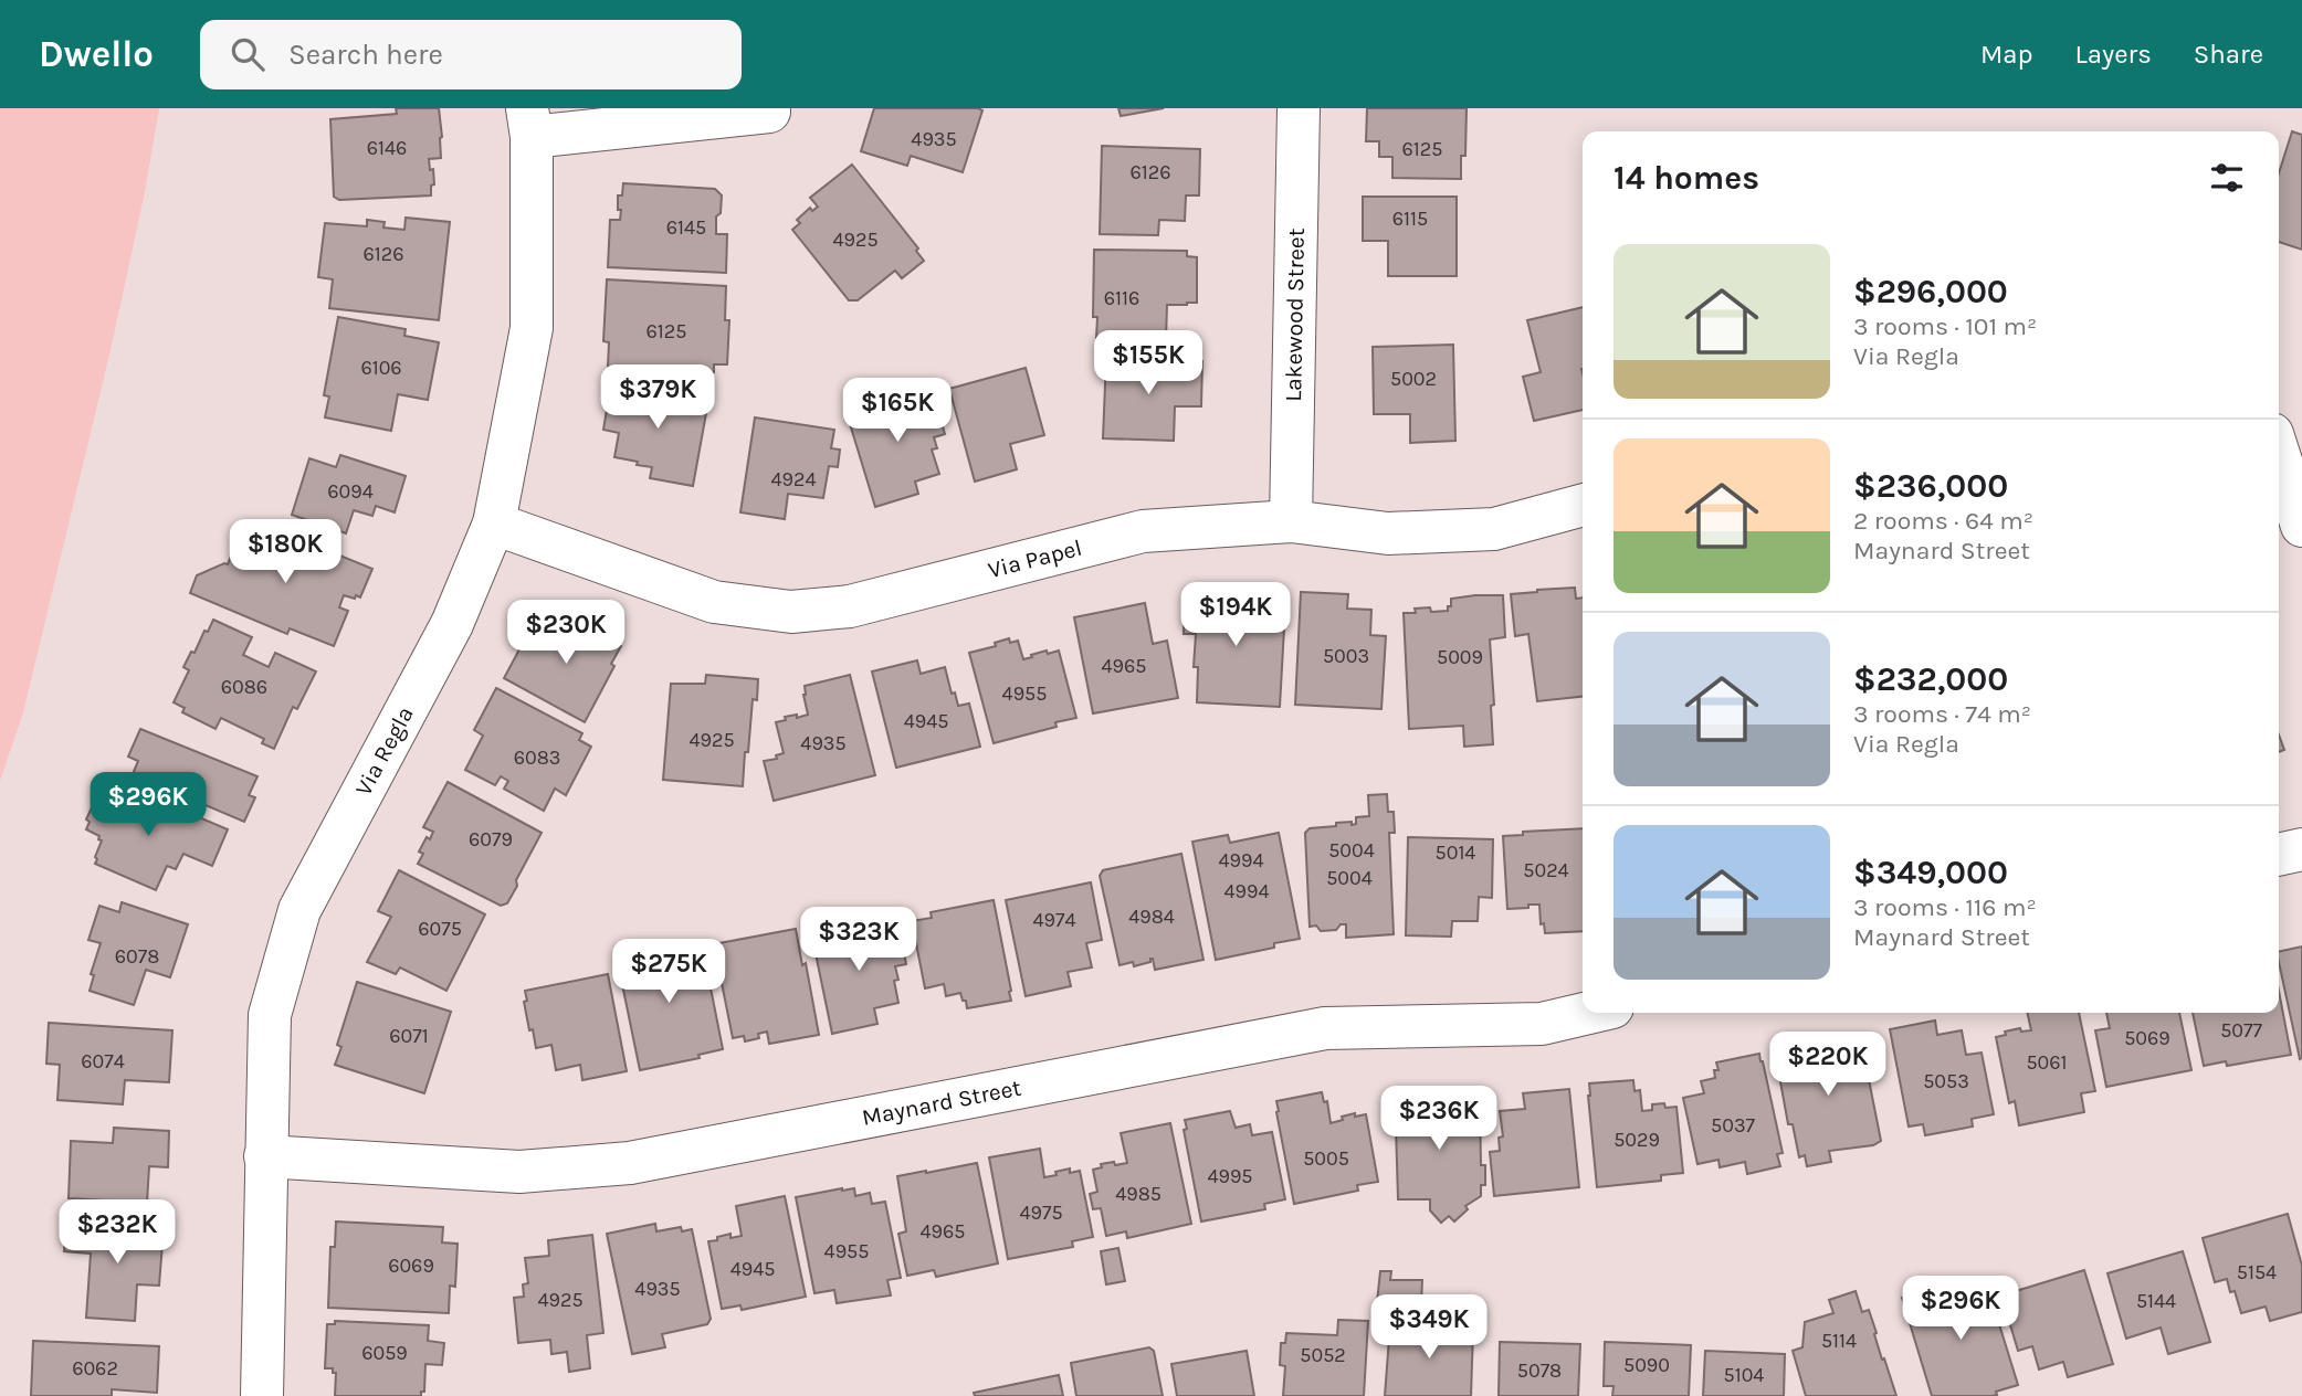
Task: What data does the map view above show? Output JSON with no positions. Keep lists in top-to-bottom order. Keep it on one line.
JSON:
{"streets":{"street":["Lakewood Street","Via Papel","Via Regla","Maynard Street"]},"crossings":[["Lakewood Street","Via Papel"],["Via Papel","Via Regla"],["Via Regla","Maynard Street"]],"house_numbers":["4935","6146","6125","6126","6115","6145","4925","6126","6116","6125","6106","5002","4924","6094","5003","5009","4965","6086","4955","4945","4925","4935","6083","6079","5004","5014","4994","5024","5004","4994","4984","4974","6075","6078","5077","6071","5069","6074","5061","5053","5037","5029","5005","4995","4985","4975","4965","4955","6069","4945","5154","4935","4925","5144","5114","6059","5052","5090","6062","5078","5104"],"page":{"header":"Dwello","search":"Search here","nav":["Map","Layers","Share"],"heading":"14 homes","list":[{"name":"$296,000","note":"3 rooms · 101 m² · Via Regla"},{"name":"$236,000","note":"2 rooms · 64 m² · Maynard Street"},{"name":"$232,000","note":"3 rooms · 74 m² · Via Regla"},{"name":"$349,000","note":"3 rooms · 116 m² · Maynard Street"}],"price":["$155K","$379K","$165K","$180K","$194K","$230K","$296K","$323K","$275K","$220K","$236K","$232K","$296K","$349K"]}}
